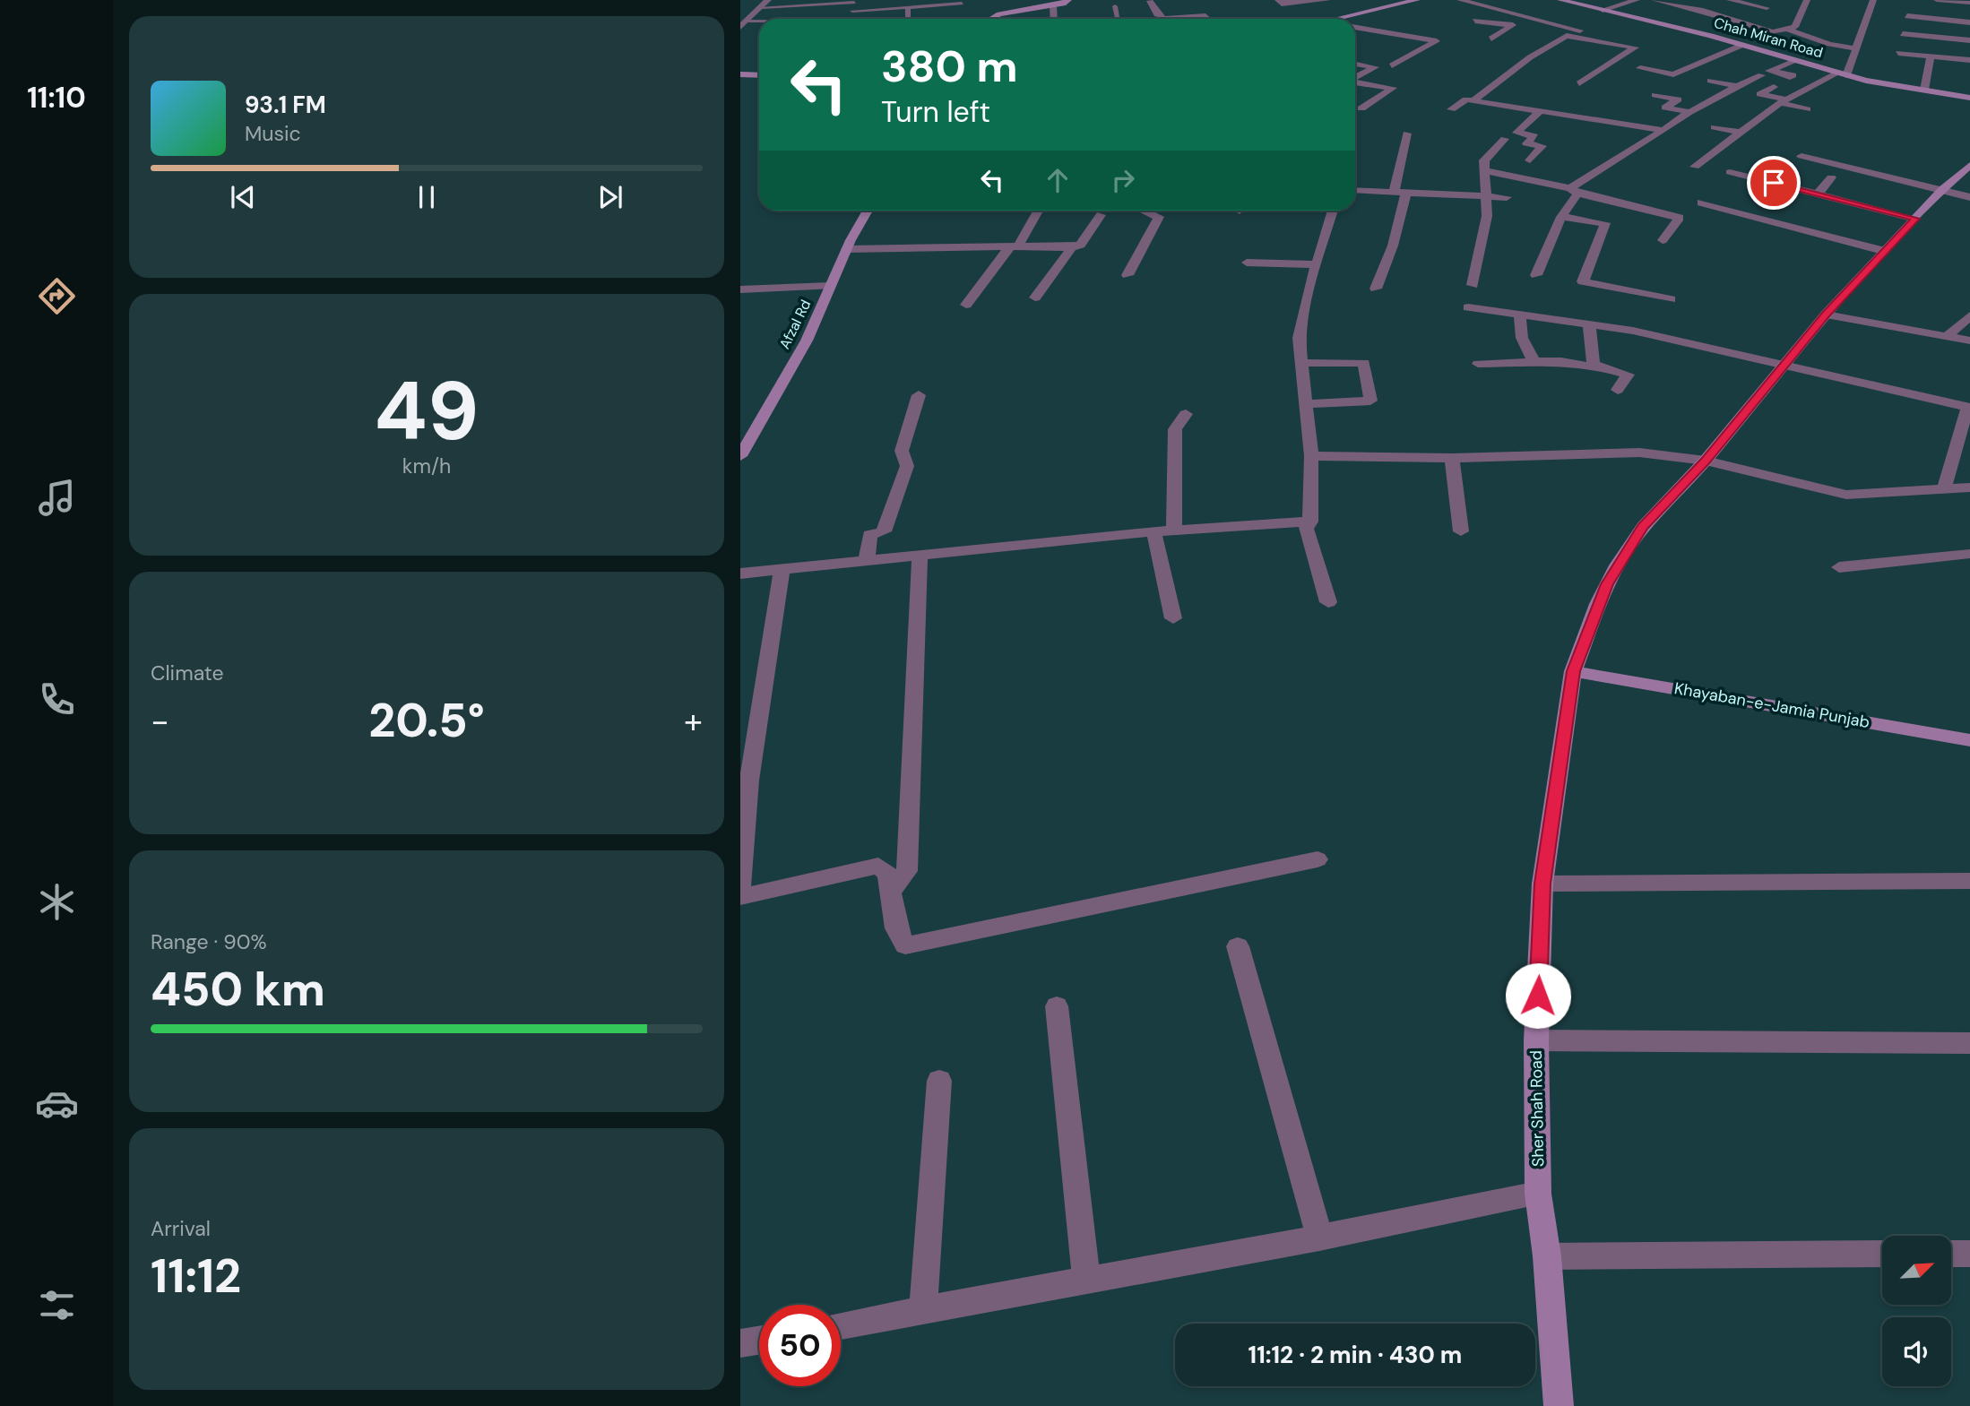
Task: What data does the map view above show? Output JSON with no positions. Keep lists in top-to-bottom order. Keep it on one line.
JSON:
{"streets":{"main road":["Chah Miran Road","Afzal Rd","Khayaban-e-Jamia Punjab","Sher Shah Road"]},"crossings":[["Khayaban-e-Jamia Punjab","Sher Shah Road"]],"north":"top right","page":{"tabs":"11:10","turn":["380 m","Turn left"],"song":["93.1 FM","Music"],"tile":[["49","km/h"],"Climate",["Range · 90%","450 km"],["Arrival","11:12"]],"heat":["−","20.5°","+"],"limit":"50","trip":"11:12 · 2 min · 430 m"}}
